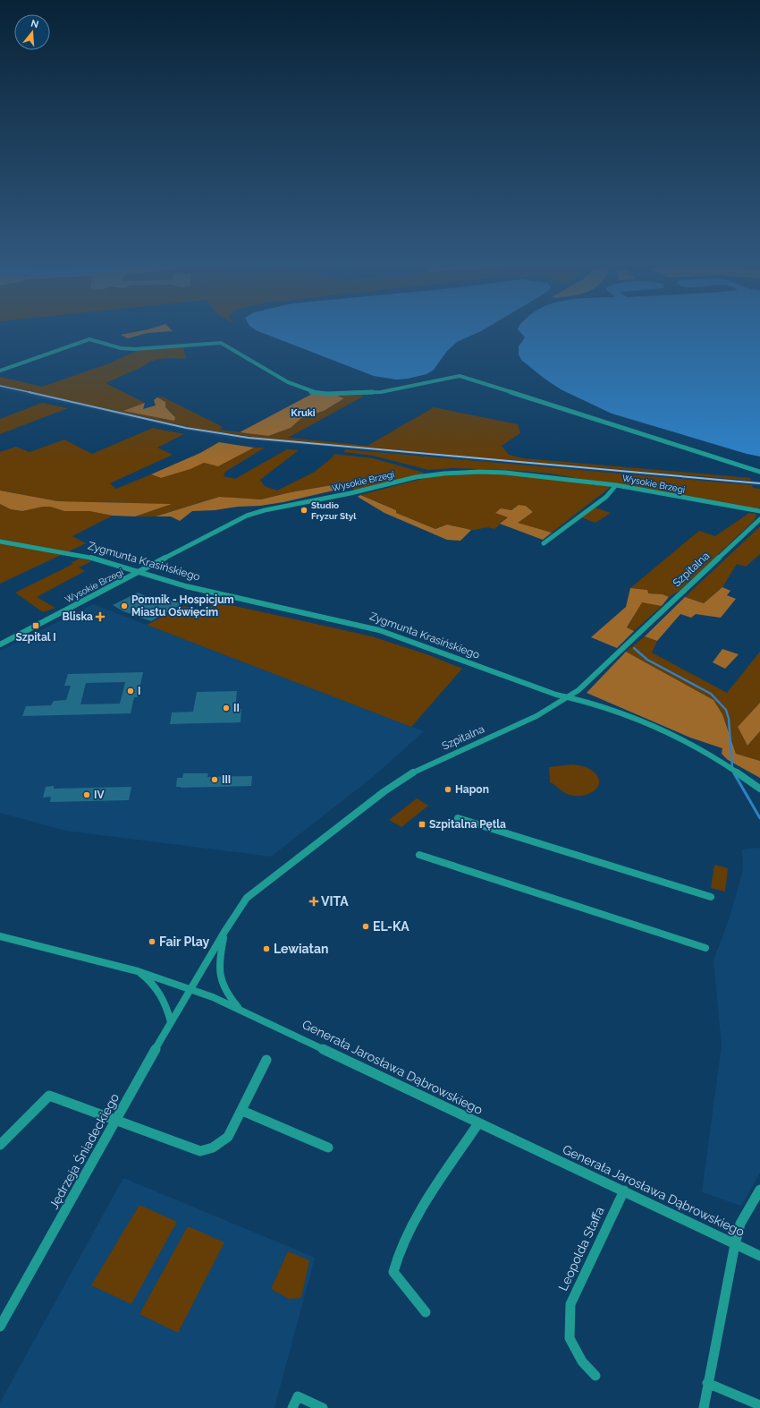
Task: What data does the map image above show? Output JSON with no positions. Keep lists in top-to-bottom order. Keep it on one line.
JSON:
{"streets":{"street":["Wysokie Brzegi","Zygmunta Krasińskiego","Szpitalna","Generała Jarosława Dąbrowskiego","Jędrzeja Śniadeckiego","Leopolda Staffa"]},"crossings":[["Wysokie Brzegi","Zygmunta Krasińskiego"],["Zygmunta Krasińskiego","Szpitalna"],["Szpitalna","Generała Jarosława Dąbrowskiego"],["Szpitalna","Jędrzeja Śniadeckiego"],["Generała Jarosława Dąbrowskiego","Jędrzeja Śniadeckiego"],["Generała Jarosława Dąbrowskiego","Leopolda Staffa"]],"districts":["Kruki"],"places":{"other":["Studio Fryzur Styl","Pomnik - Hospicjum Miastu Oświęcim","I","II","III","Hapon","IV","EL-KA","Fair Play","Lewiatan"],"health":["Bliska","VITA"],"transit":["Szpital I","Szpitalna Pętla"]},"north":"top"}
